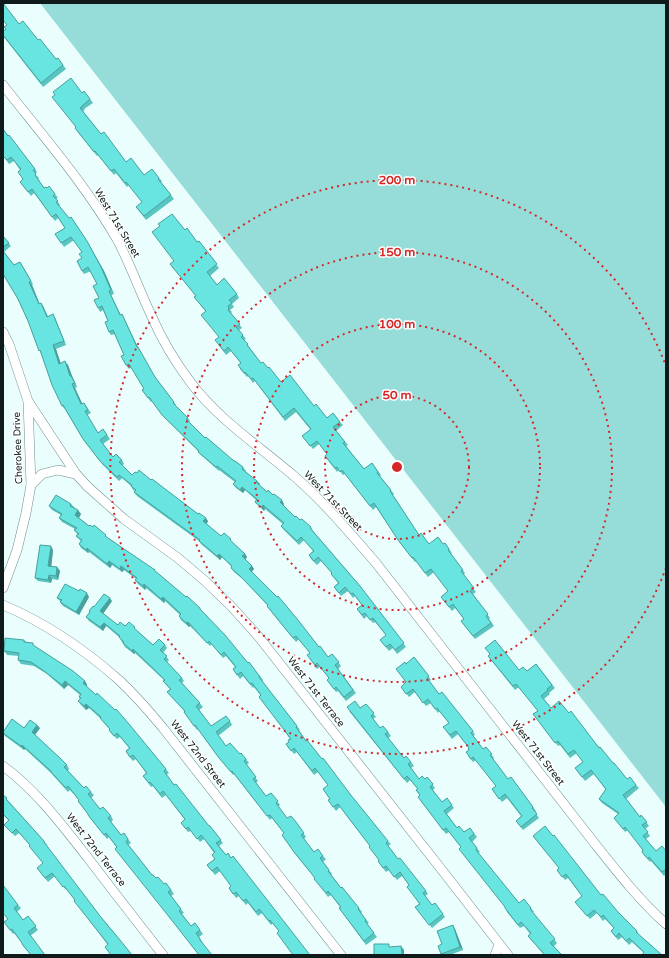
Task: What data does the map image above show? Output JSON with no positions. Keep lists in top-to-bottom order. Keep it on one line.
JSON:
{"streets":{"street":["West 71st Street","Cherokee Drive","West 71st Terrace","West 72nd Street","West 72nd Terrace"]},"crossings":[["Cherokee Drive","West 71st Terrace"]],"rings":["200 m","150 m","100 m","50 m"]}
